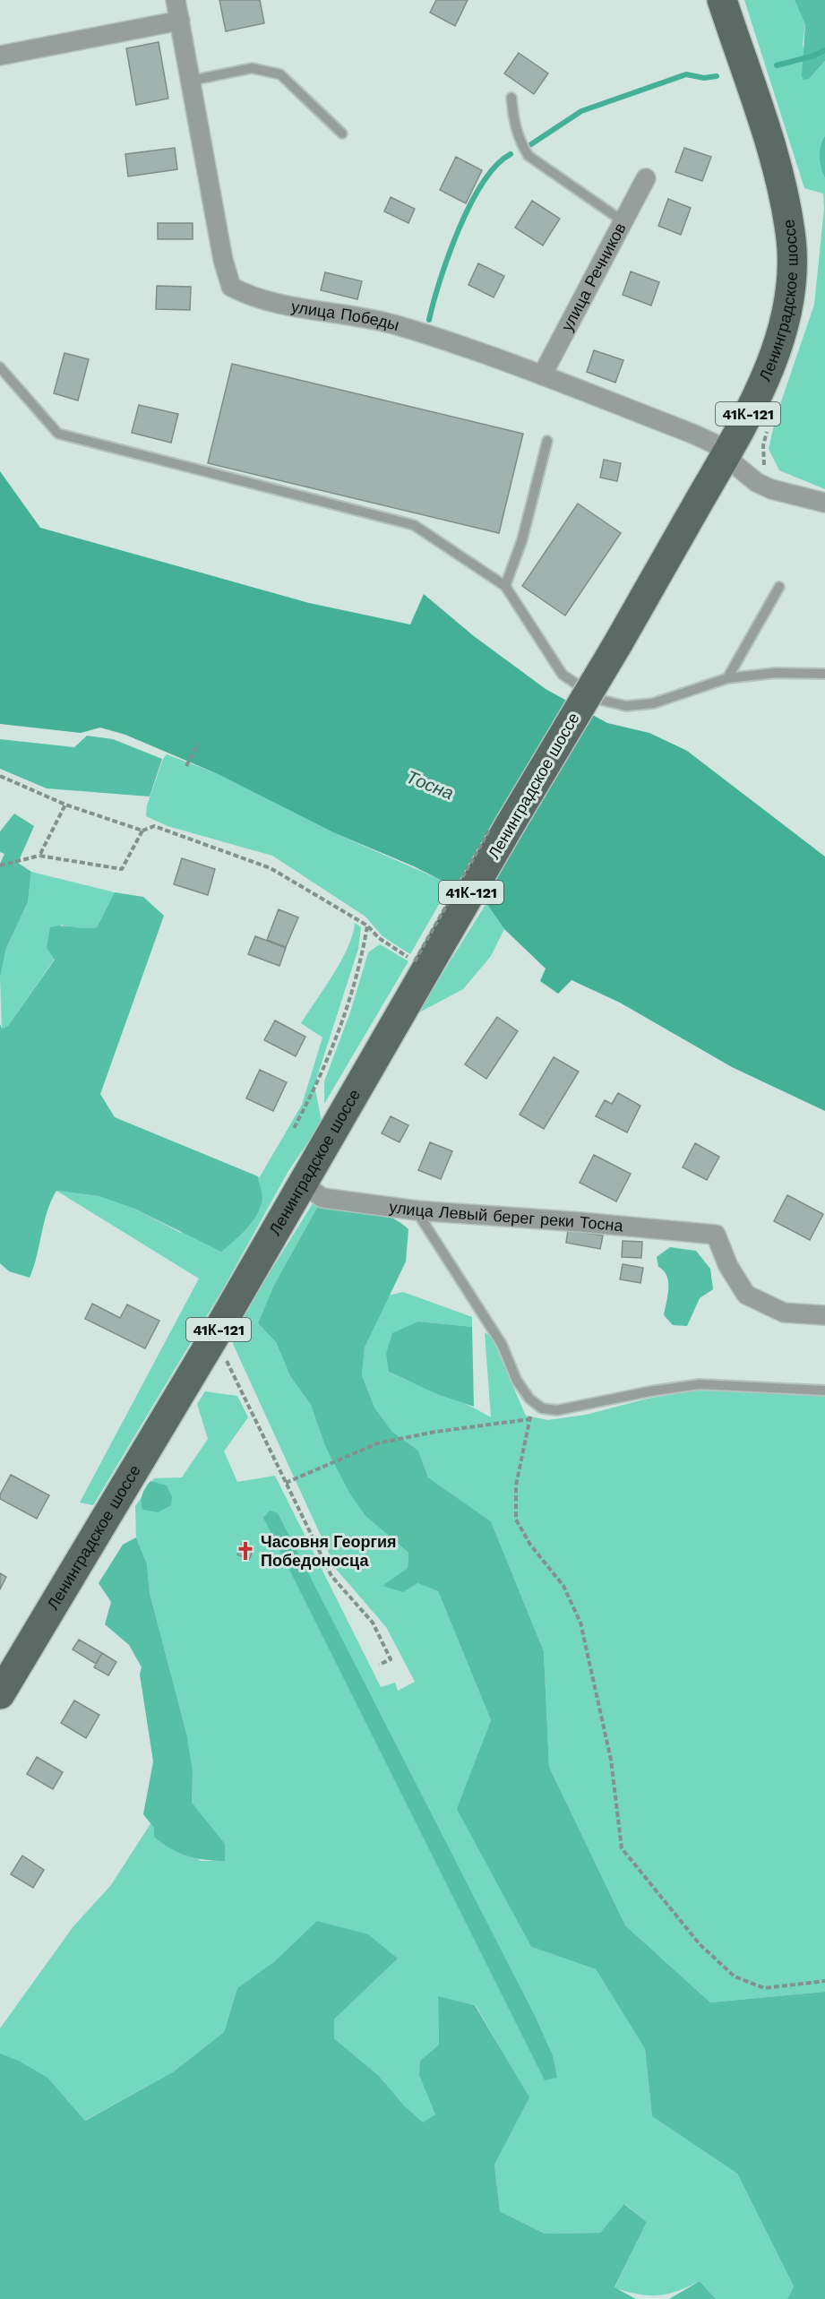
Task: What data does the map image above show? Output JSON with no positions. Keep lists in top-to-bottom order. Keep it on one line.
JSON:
{"streets":{"main road":["Ленинградское шоссе","41К-121"],"street":["улица Речников","улица Победы","улица Левый берег реки Тосна"]},"crossings":[["улица Речников","улица Победы"],["Ленинградское шоссе","улица Победы"],["Ленинградское шоссе","улица Левый берег реки Тосна"]],"water":["Тосна"],"places":{"church":["Часовня Георгия Победоносца"]}}
